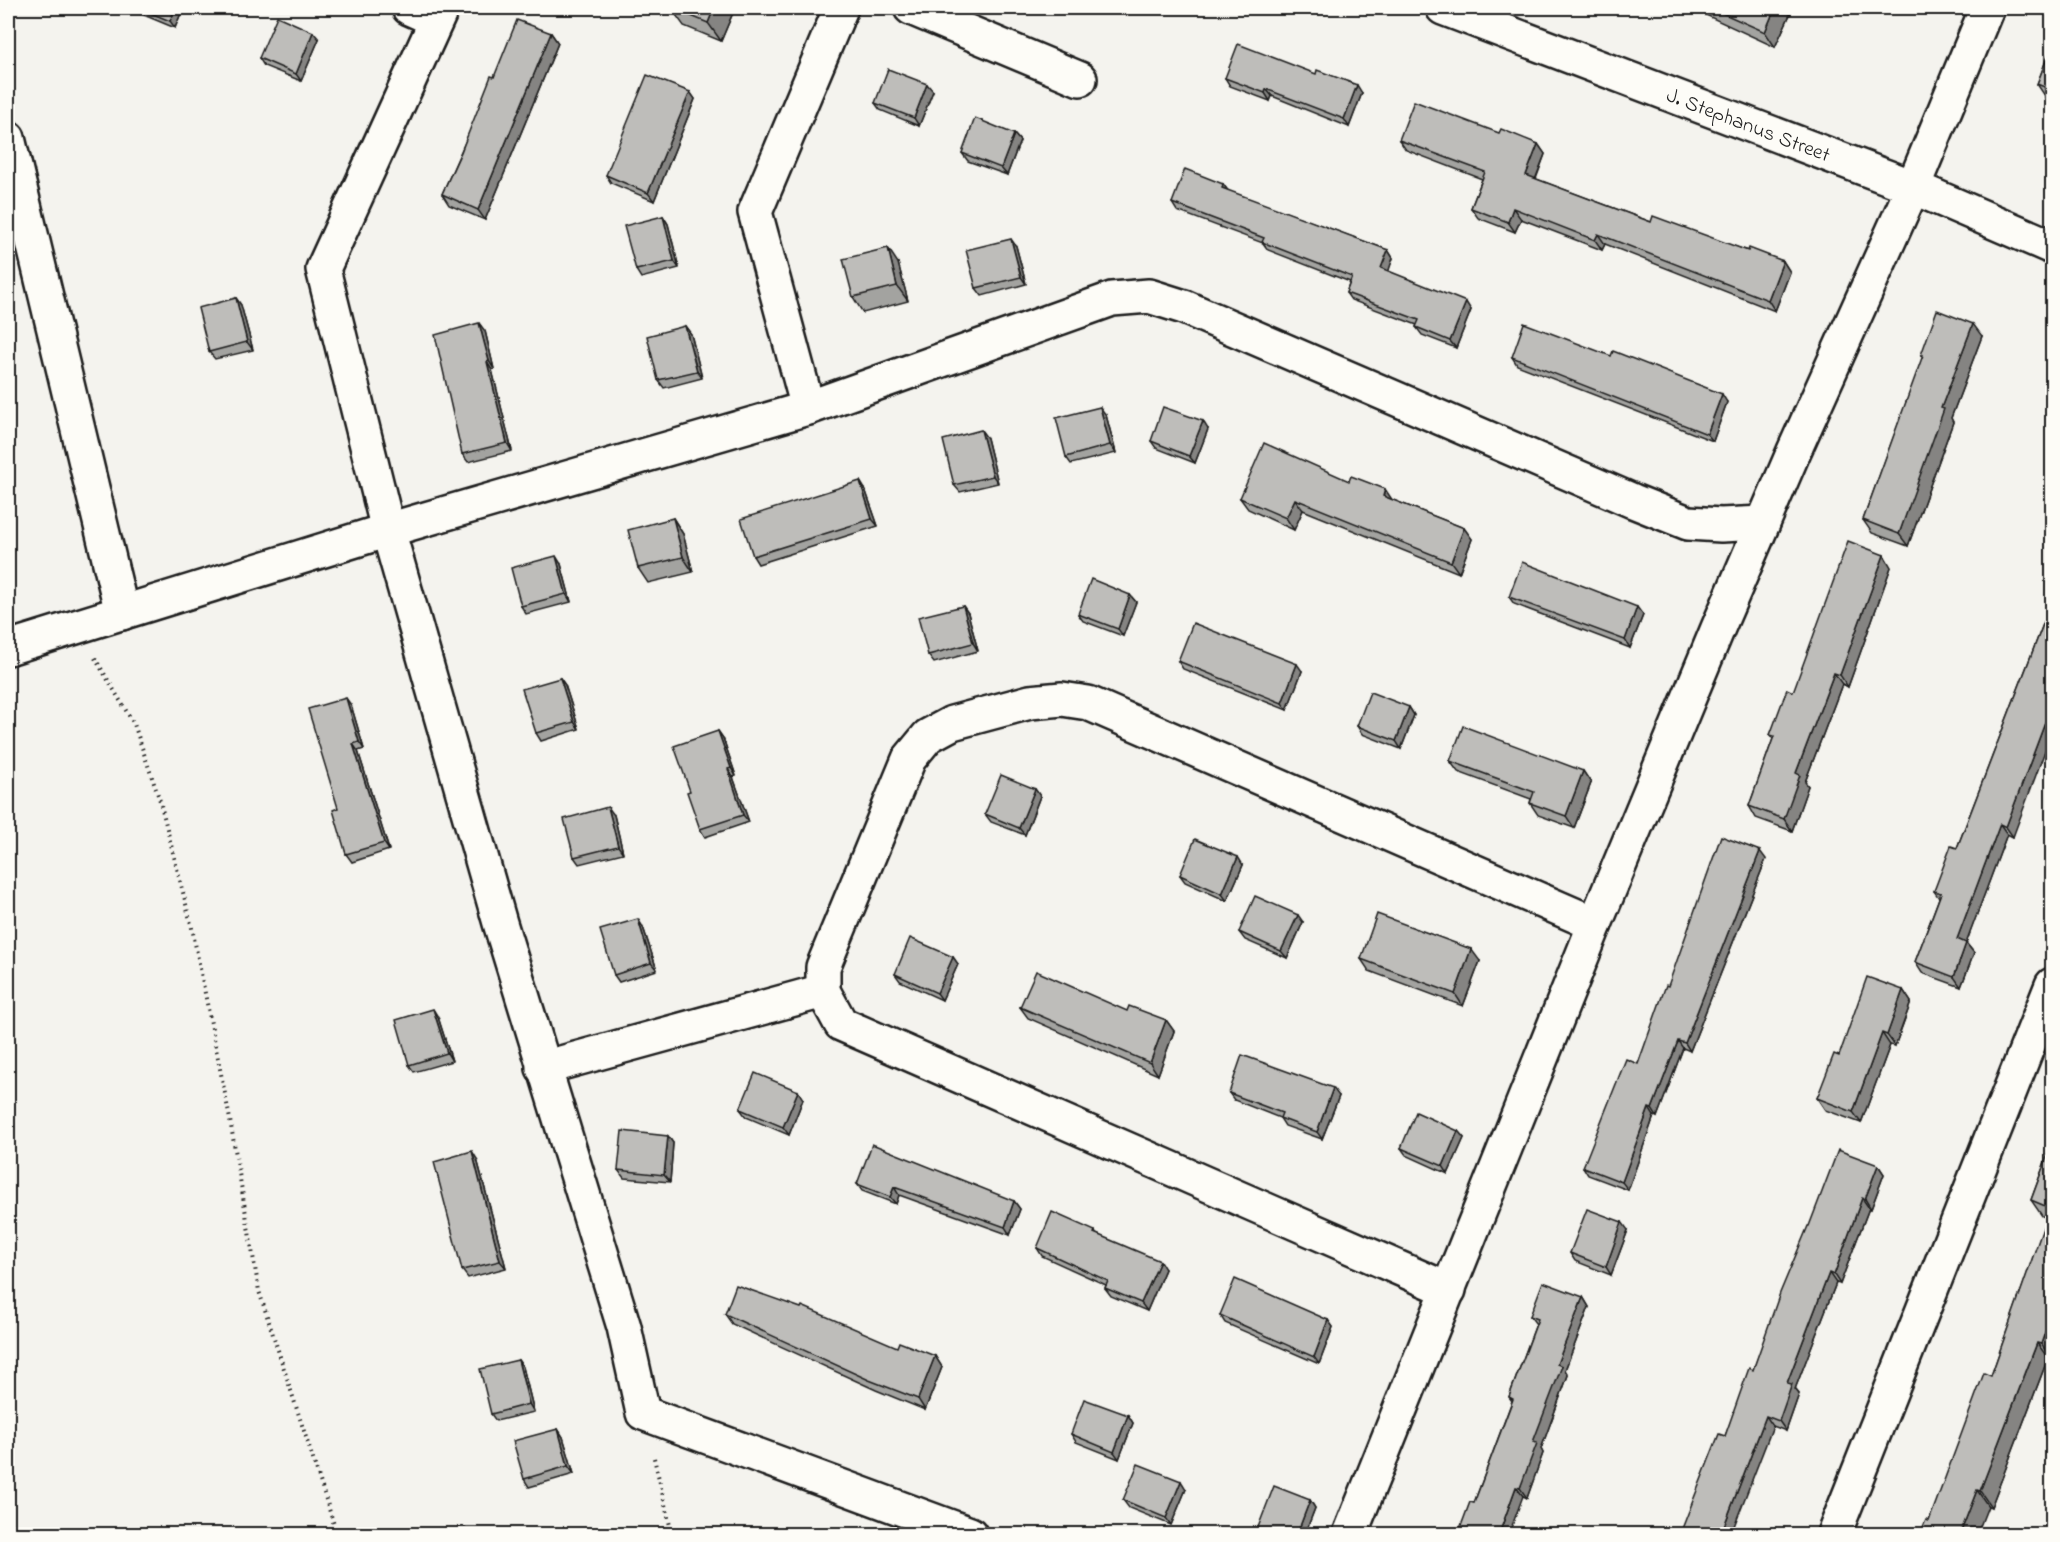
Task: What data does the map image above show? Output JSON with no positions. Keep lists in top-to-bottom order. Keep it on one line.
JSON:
{"streets":{"street":["J. Stephanus Street"]}}
